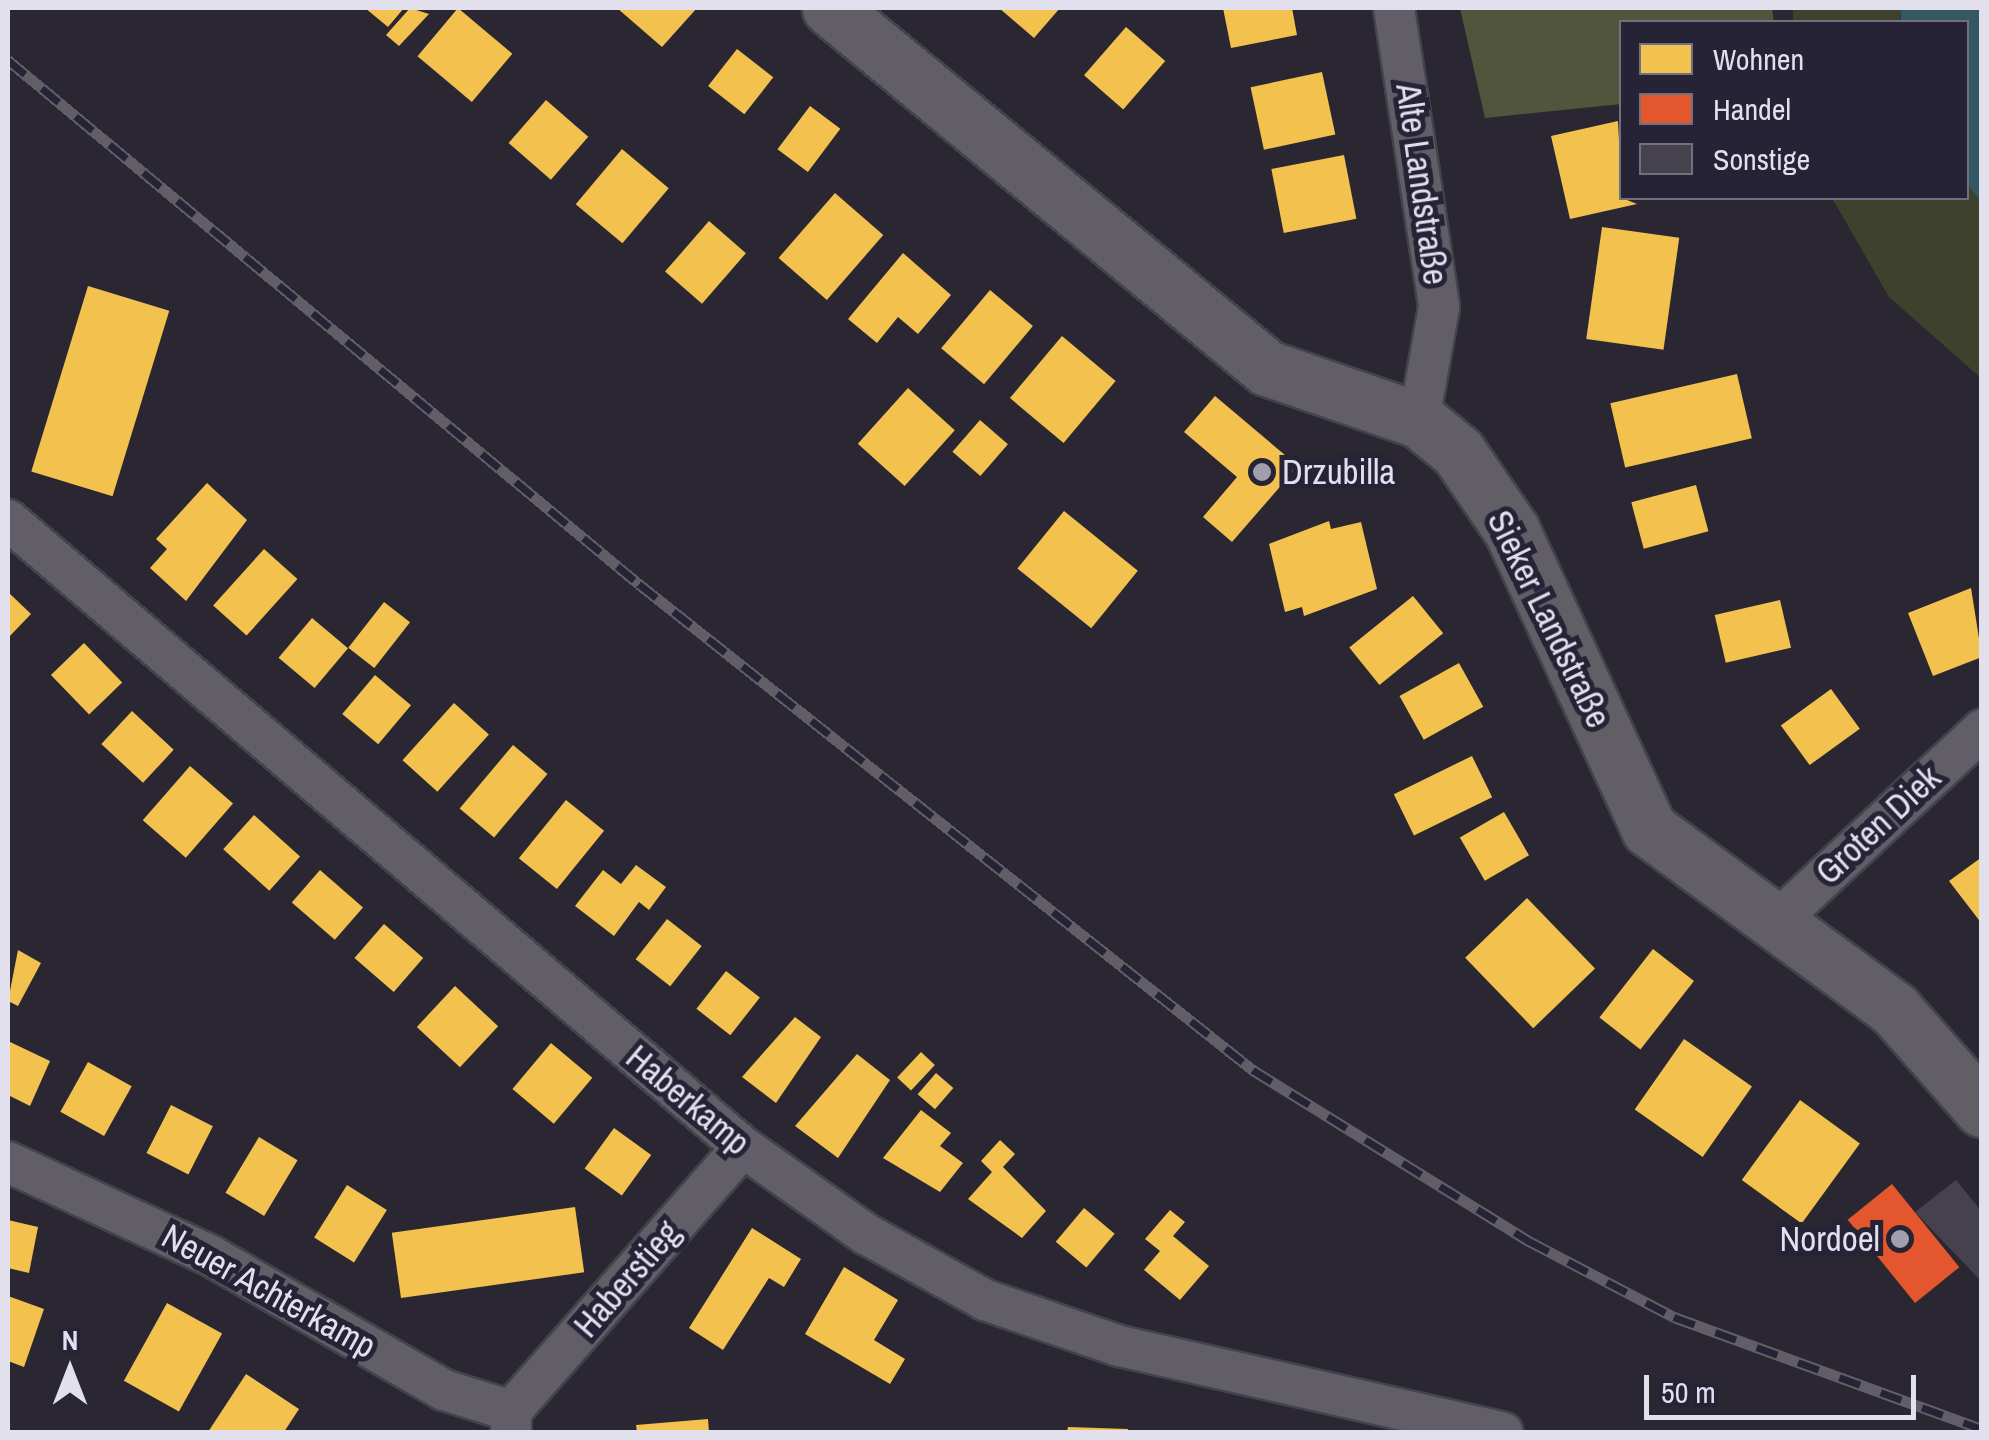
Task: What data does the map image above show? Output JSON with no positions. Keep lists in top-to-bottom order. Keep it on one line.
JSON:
{"streets":{"street":["Alte Landstraße","Sieker Landstraße","Groten Diek","Haberkamp","Haberstieg","Neuer Achterkamp"]},"crossings":[["Alte Landstraße","Sieker Landstraße"],["Sieker Landstraße","Groten Diek"],["Haberkamp","Haberstieg"],["Haberstieg","Neuer Achterkamp"]],"places":["Drzubilla","Nordoel"],"legend":["Wohnen","Handel","Sonstige"],"scale_bar":"50 m","north":"top"}
